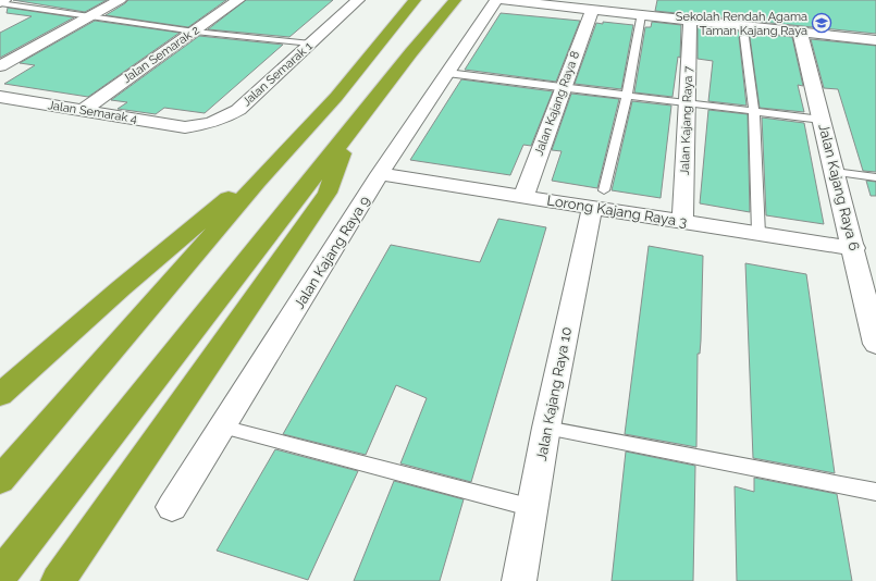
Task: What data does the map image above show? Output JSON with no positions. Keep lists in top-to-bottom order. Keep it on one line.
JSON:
{"streets":{"street":["Jalan Semarak 2","Jalan Semarak 1","Jalan Kajang Raya 8","Jalan Semarak 4","Jalan Kajang Raya 7","Jalan Kajang Raya 6","Lorong Kajang Raya 3","Jalan Kajang Raya 9","Jalan Kajang Raya 10"]},"crossings":[["Jalan Semarak 2","Jalan Semarak 4"],["Jalan Semarak 1","Jalan Semarak 4"],["Jalan Kajang Raya 8","Lorong Kajang Raya 3"],["Jalan Kajang Raya 7","Lorong Kajang Raya 3"],["Jalan Kajang Raya 6","Lorong Kajang Raya 3"],["Lorong Kajang Raya 3","Jalan Kajang Raya 9"],["Lorong Kajang Raya 3","Jalan Kajang Raya 10"]],"places":{"school or university":["Sekolah Rendah Agama Taman Kajang Raya"]}}
